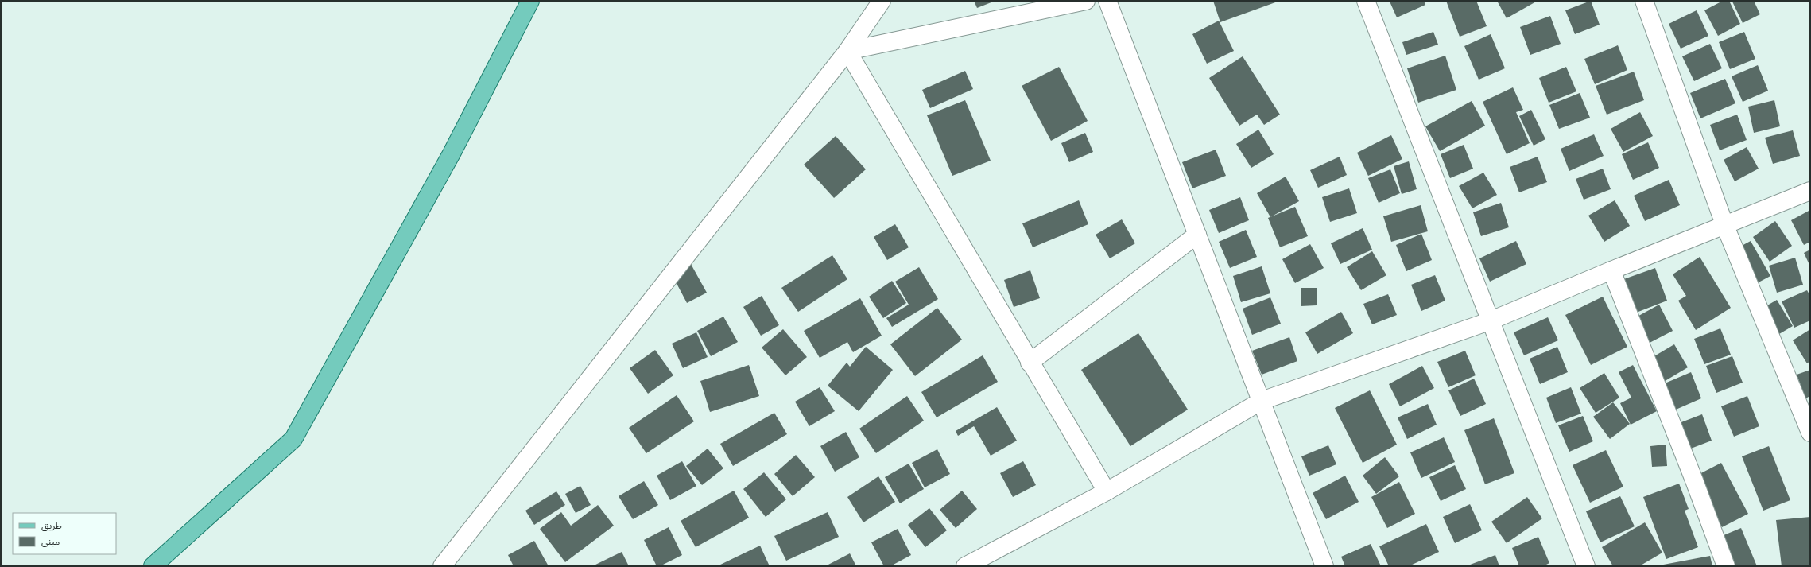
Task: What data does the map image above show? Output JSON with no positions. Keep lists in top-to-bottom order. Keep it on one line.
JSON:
{"legend":["طريق","مبنى"]}
